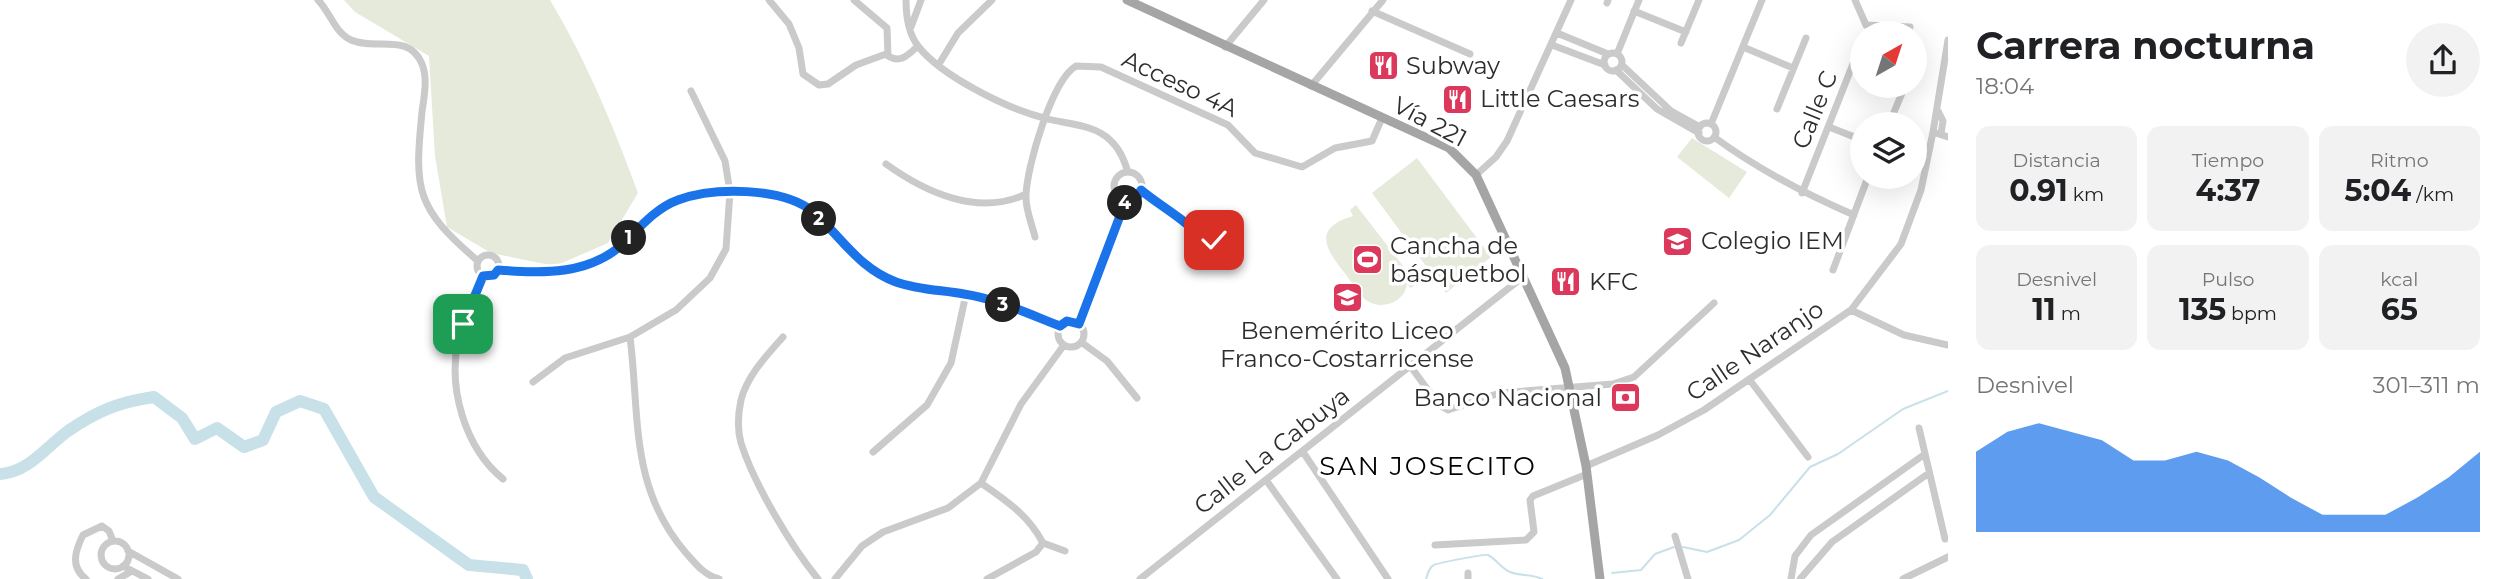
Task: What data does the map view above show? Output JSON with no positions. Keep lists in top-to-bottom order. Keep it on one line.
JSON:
{"streets":{"main road":["Vía 221"],"street":["Acceso 4A","Calle C","Calle Naranjo","Calle La Cabuya"]},"crossings":[["Acceso 4A","Vía 221"],["Vía 221","Calle Naranjo"],["Vía 221","Calle La Cabuya"]],"districts":["SAN JOSECITO"],"places":{"restaurant":["Subway","Little Caesars","KFC"],"school or university":["Colegio IEM","Benemérito Liceo Franco-Costarricense"],"sports":["Cancha de básquetbol"],"bank":["Banco Nacional"]},"north":"top right","page":{"heading":["Carrera nocturna","18:04"],"stats":[["Distancia","0.91 km"],["Tiempo","4:37"],["Ritmo","5:04 /km"],["Desnivel","11 m"],["Pulso","135 bpm"],["kcal","65"]],"pins":["4","2","1","3"],"chart":["Desnivel","301–311 m"]}}
